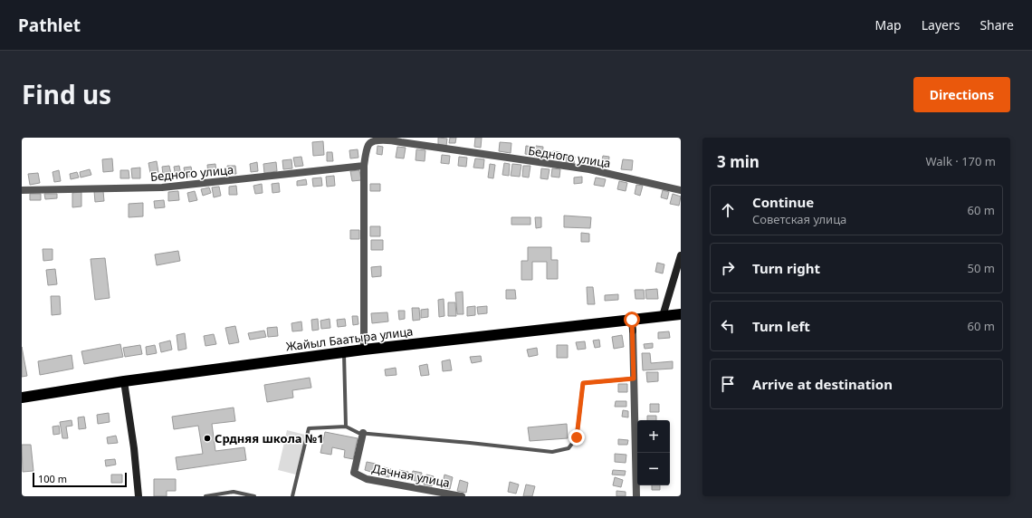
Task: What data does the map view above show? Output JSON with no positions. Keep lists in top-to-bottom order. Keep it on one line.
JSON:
{"streets":{"highway":["Жайыл Баатыра улица"],"street":["Бедного улица","Дачная улица"]},"places":["Срдняя школа №1"],"scale_bar":"100 m","page":{"header":"Pathlet","nav":["Map","Layers","Share"],"title":"Find us","buttons":"Directions","heading":["3 min","Walk · 170 m"],"list":[["Continue","Советская улица","60 m"],["Turn right","50 m"],["Turn left","60 m"],"Arrive at destination"],"map_buttons":["+","−"],"scale":"100 m"}}
